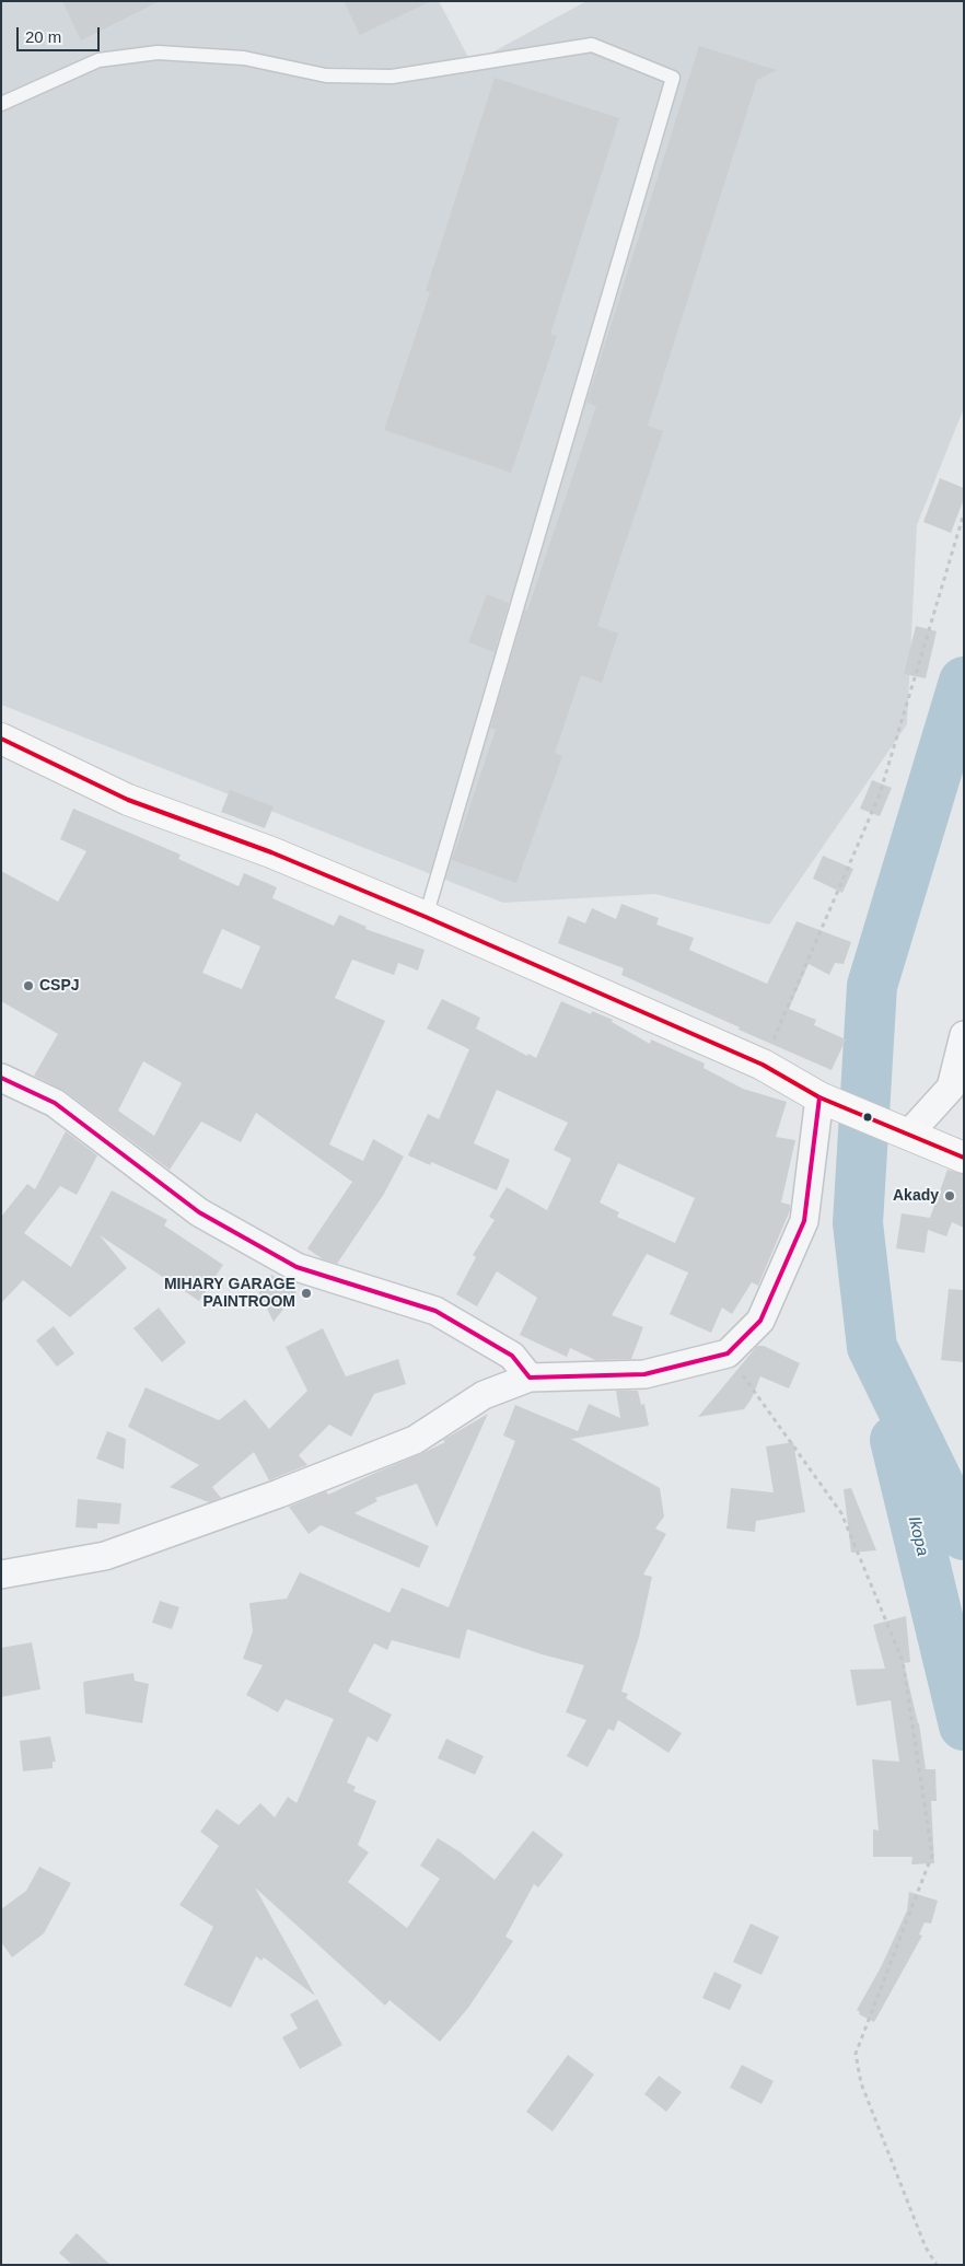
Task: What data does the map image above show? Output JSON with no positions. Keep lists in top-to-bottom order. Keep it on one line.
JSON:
{"water":["Ikopa"],"places":["CSPJ","Akady","MIHARY GARAGE PAINTROOM"],"scale_bar":"20 m"}
